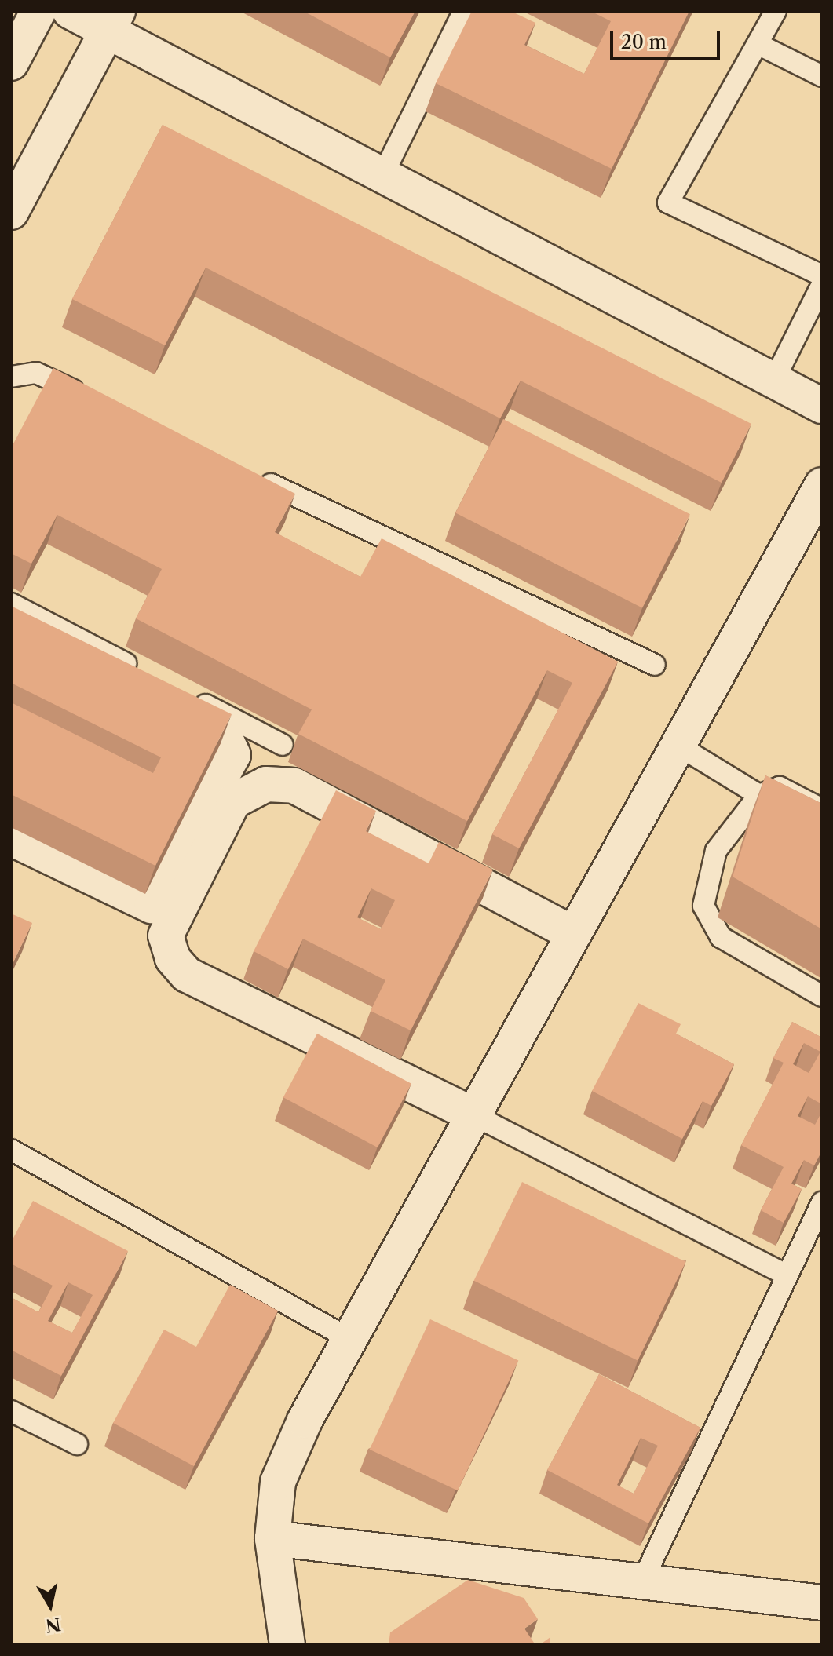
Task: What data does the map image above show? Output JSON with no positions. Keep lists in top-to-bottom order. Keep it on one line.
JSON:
{"scale_bar":"20 m","north":"bottom"}
